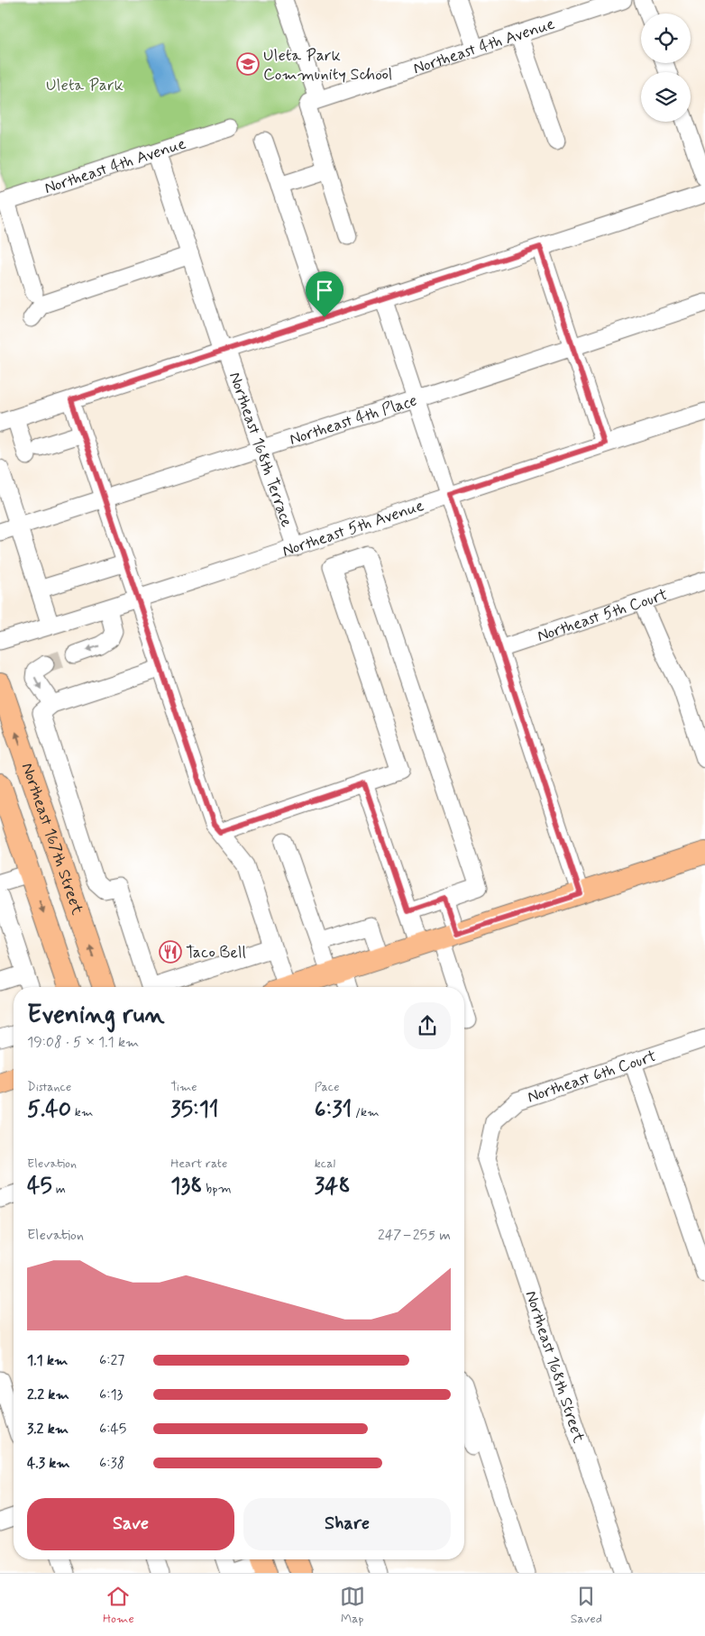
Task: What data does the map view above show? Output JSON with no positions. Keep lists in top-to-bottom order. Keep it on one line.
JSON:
{"streets":{"main road":["Northeast 167th Street"],"street":["Northeast 4th Avenue","Northeast 4th Place","Northeast 168th Terrace","Northeast 5th Avenue","Northeast 5th Court","Northeast 6th Court","Northeast 168th Street"]},"crossings":[["Northeast 4th Avenue","Northeast 168th Terrace"],["Northeast 4th Place","Northeast 168th Terrace"],["Northeast 168th Terrace","Northeast 5th Avenue"],["Northeast 6th Court","Northeast 168th Street"]],"parks":["Uleta Park"],"places":{"school or university":["Uleta Park Community School"],"restaurant":["Taco Bell"]},"page":{"heading":["Evening run","19:08 · 5 × 1.1 km"],"stats":[["Distance","5.40 km"],["Time","35:11"],["Pace","6:31 /km"],["Elevation","45 m"],["Heart rate","138 bpm"],["kcal","348"]],"chart":["Elevation","247–255 m"],"list":[{"name":"1.1 km","note":"6:27"},{"name":"2.2 km","note":"6:13"},{"name":"3.2 km","note":"6:45"},{"name":"4.3 km","note":"6:38"}],"buttons":["Save","Share"],"tabs":["Home","Map","Saved"]}}
